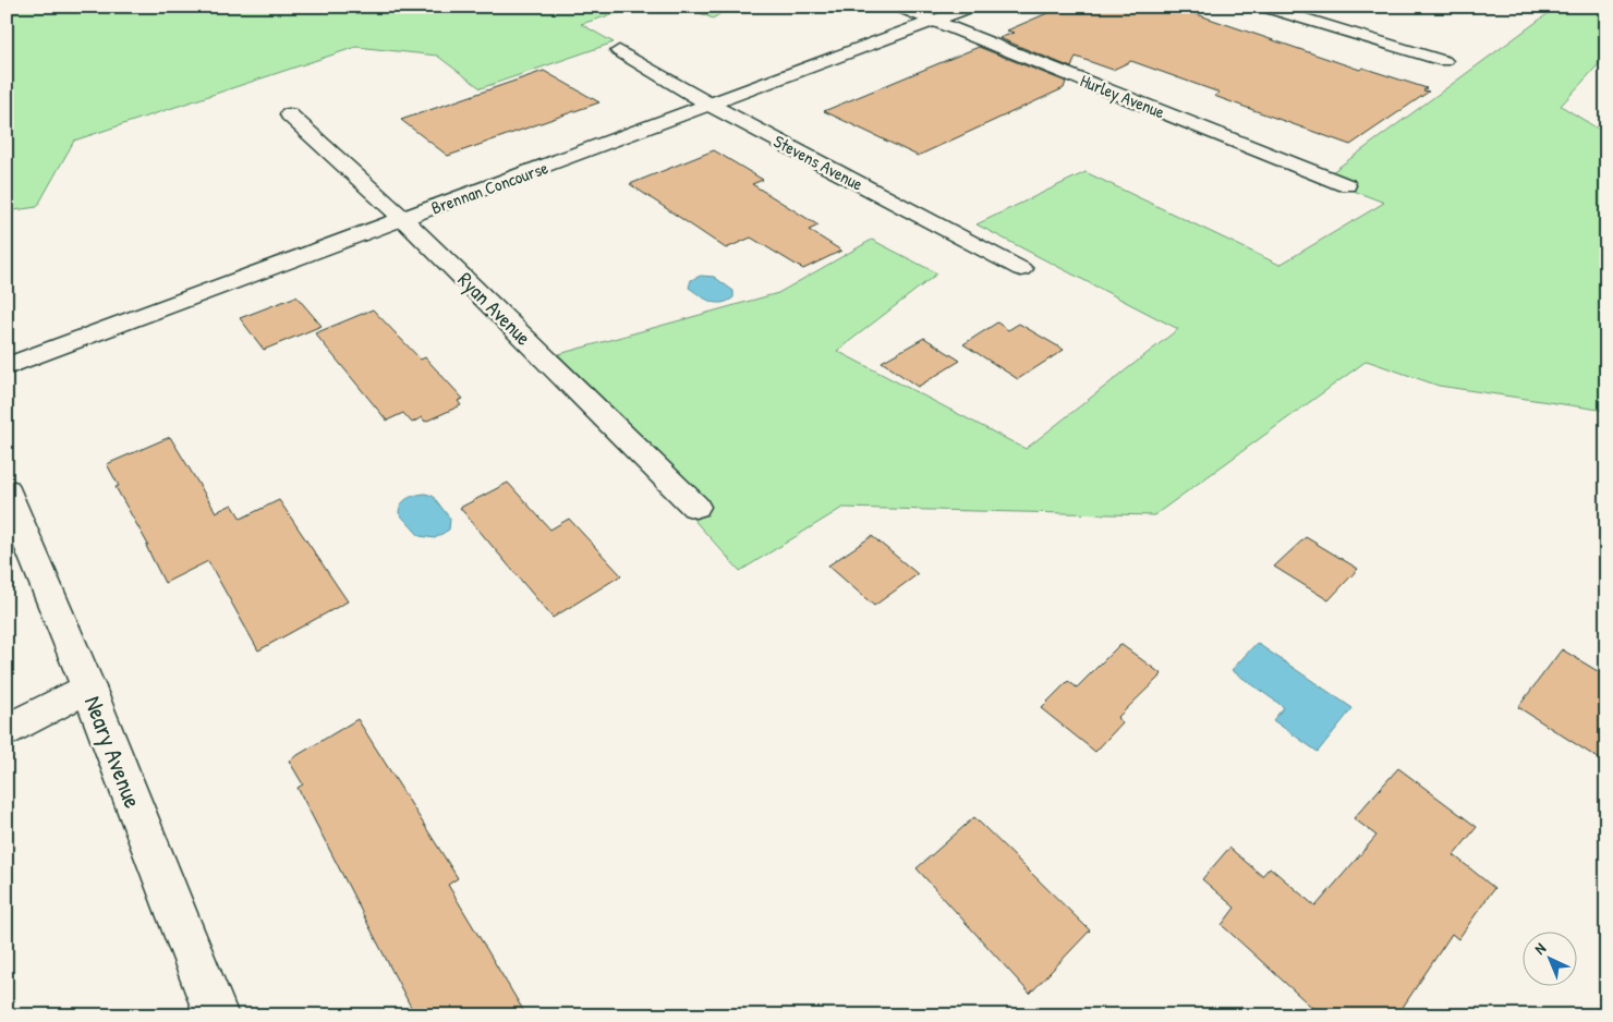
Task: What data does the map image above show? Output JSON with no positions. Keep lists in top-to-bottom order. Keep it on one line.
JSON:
{"streets":{"street":["Hurley Avenue","Stevens Avenue","Brennan Concourse","Ryan Avenue","Neary Avenue"]},"crossings":[["Hurley Avenue","Brennan Concourse"],["Stevens Avenue","Brennan Concourse"],["Brennan Concourse","Ryan Avenue"]],"north":"top left"}
